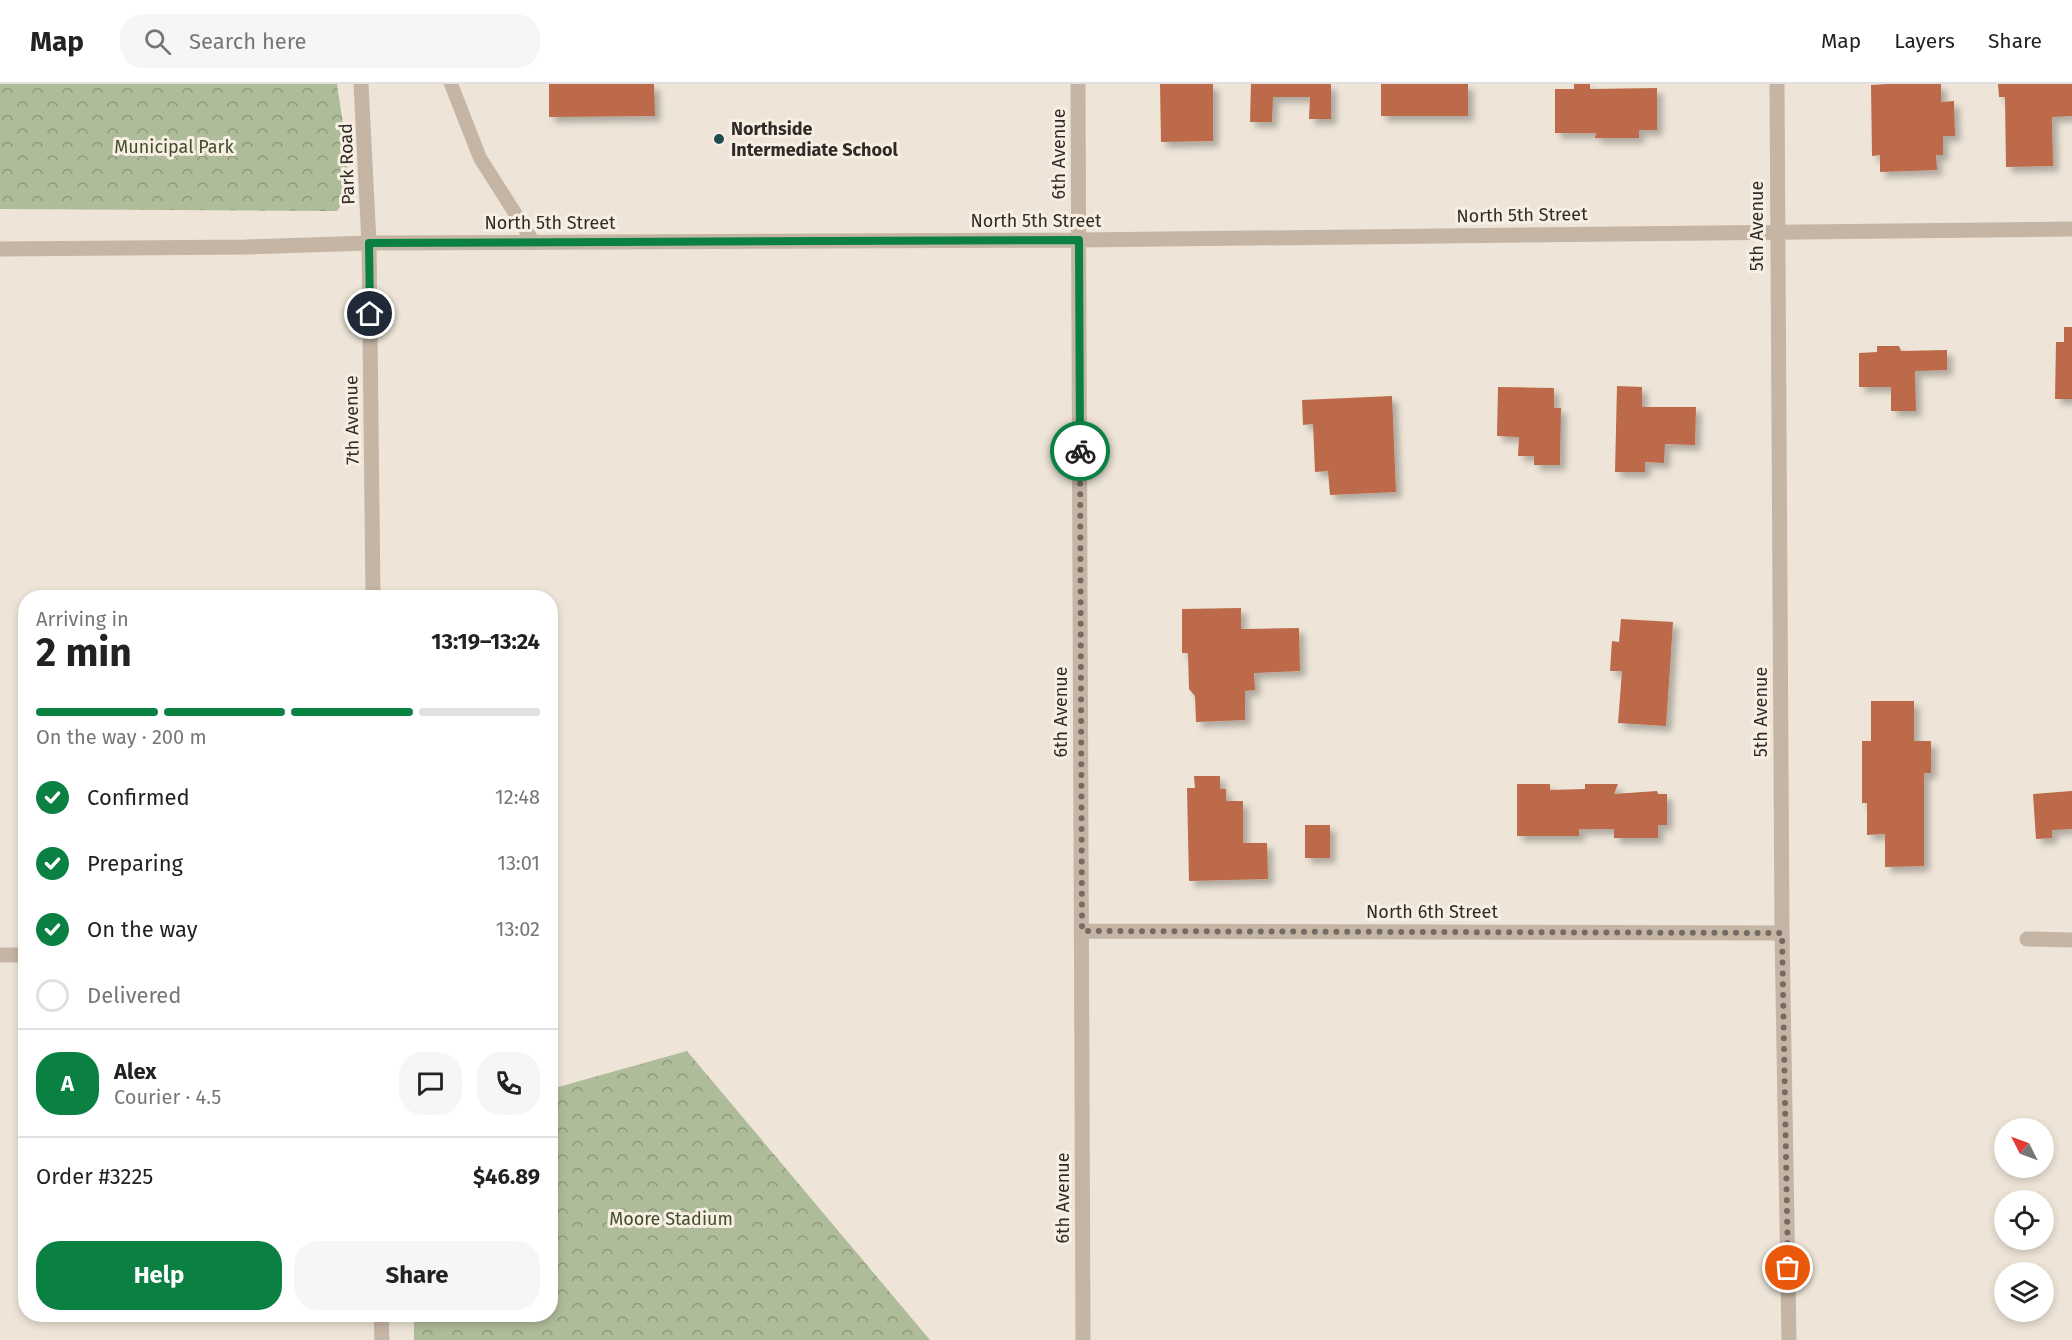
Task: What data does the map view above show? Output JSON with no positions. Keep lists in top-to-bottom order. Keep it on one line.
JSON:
{"streets":{"street":["6th Avenue","Park Road","North 5th Street","5th Avenue","7th Avenue","North 6th Street"]},"crossings":[["6th Avenue","North 5th Street"],["6th Avenue","North 6th Street"],["Park Road","North 5th Street"],["Park Road","7th Avenue"],["North 5th Street","5th Avenue"],["North 5th Street","7th Avenue"],["5th Avenue","North 6th Street"]],"parks":["Municipal Park","Moore Stadium"],"places":["Northside Intermediate School"],"north":"top left","page":{"header":"Map","search":"Search here","nav":["Map","Layers","Share"],"heading":["2 min","Arriving in","13:19–13:24"],"panel":["Alex","Courier · 4.5","Order #3225","$46.89"],"bar":"On the way · 200 m","list":[["Confirmed","12:48"],["Preparing","13:01"],["On the way","13:02"],"Delivered"],"round":"A","buttons":["Help","Share"]}}
